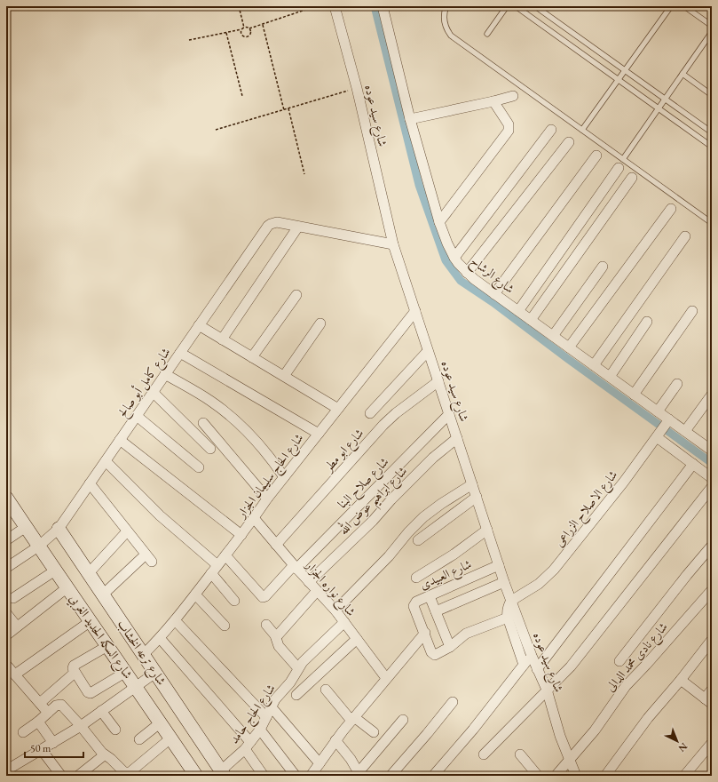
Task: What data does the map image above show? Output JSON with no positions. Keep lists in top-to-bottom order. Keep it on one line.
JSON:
{"streets":{"street":["شارع سيد عوده","شارع الرشاح","شارع كامل أبو صالح","شارع ابو مطر","شارع الحاج سليمان الجزار","شارع صلاح البنا","شارع ابراهيم عوض الله","شارع الاصلاح الزراعى","شارع العبيدى","شارع نواره الجزار","شارع السكه الحديد الغربي","شارع ترعه الخشاب","شارع نادى محمد الدالى","شارع الحاج حامد"]},"crossings":[["شارع سيد عوده","شارع ابو مطر"],["شارع سيد عوده","شارع الحاج سليمان الجزار"],["شارع سيد عوده","شارع صلاح البنا"],["شارع سيد عوده","شارع ابراهيم عوض الله"],["شارع سيد عوده","شارع الاصلاح الزراعى"],["شارع سيد عوده","شارع العبيدى"],["شارع سيد عوده","شارع نادى محمد الدالى"],["شارع الرشاح","شارع الاصلاح الزراعى"],["شارع كامل أبو صالح","شارع السكه الحديد الغربي"],["شارع كامل أبو صالح","شارع ترعه الخشاب"],["شارع ابو مطر","شارع نواره الجزار"],["شارع الحاج سليمان الجزار","شارع صلاح البنا"],["شارع الحاج سليمان الجزار","شارع نواره الجزار"],["شارع الحاج سليمان الجزار","شارع ترعه الخشاب"],["شارع صلاح البنا","شارع نواره الجزار"],["شارع ابراهيم عوض الله","شارع نواره الجزار"],["شارع نواره الجزار","شارع الحاج حامد"],["شارع ترعه الخشاب","شارع الحاج حامد"]],"scale_bar":"50 m","north":"bottom right"}
